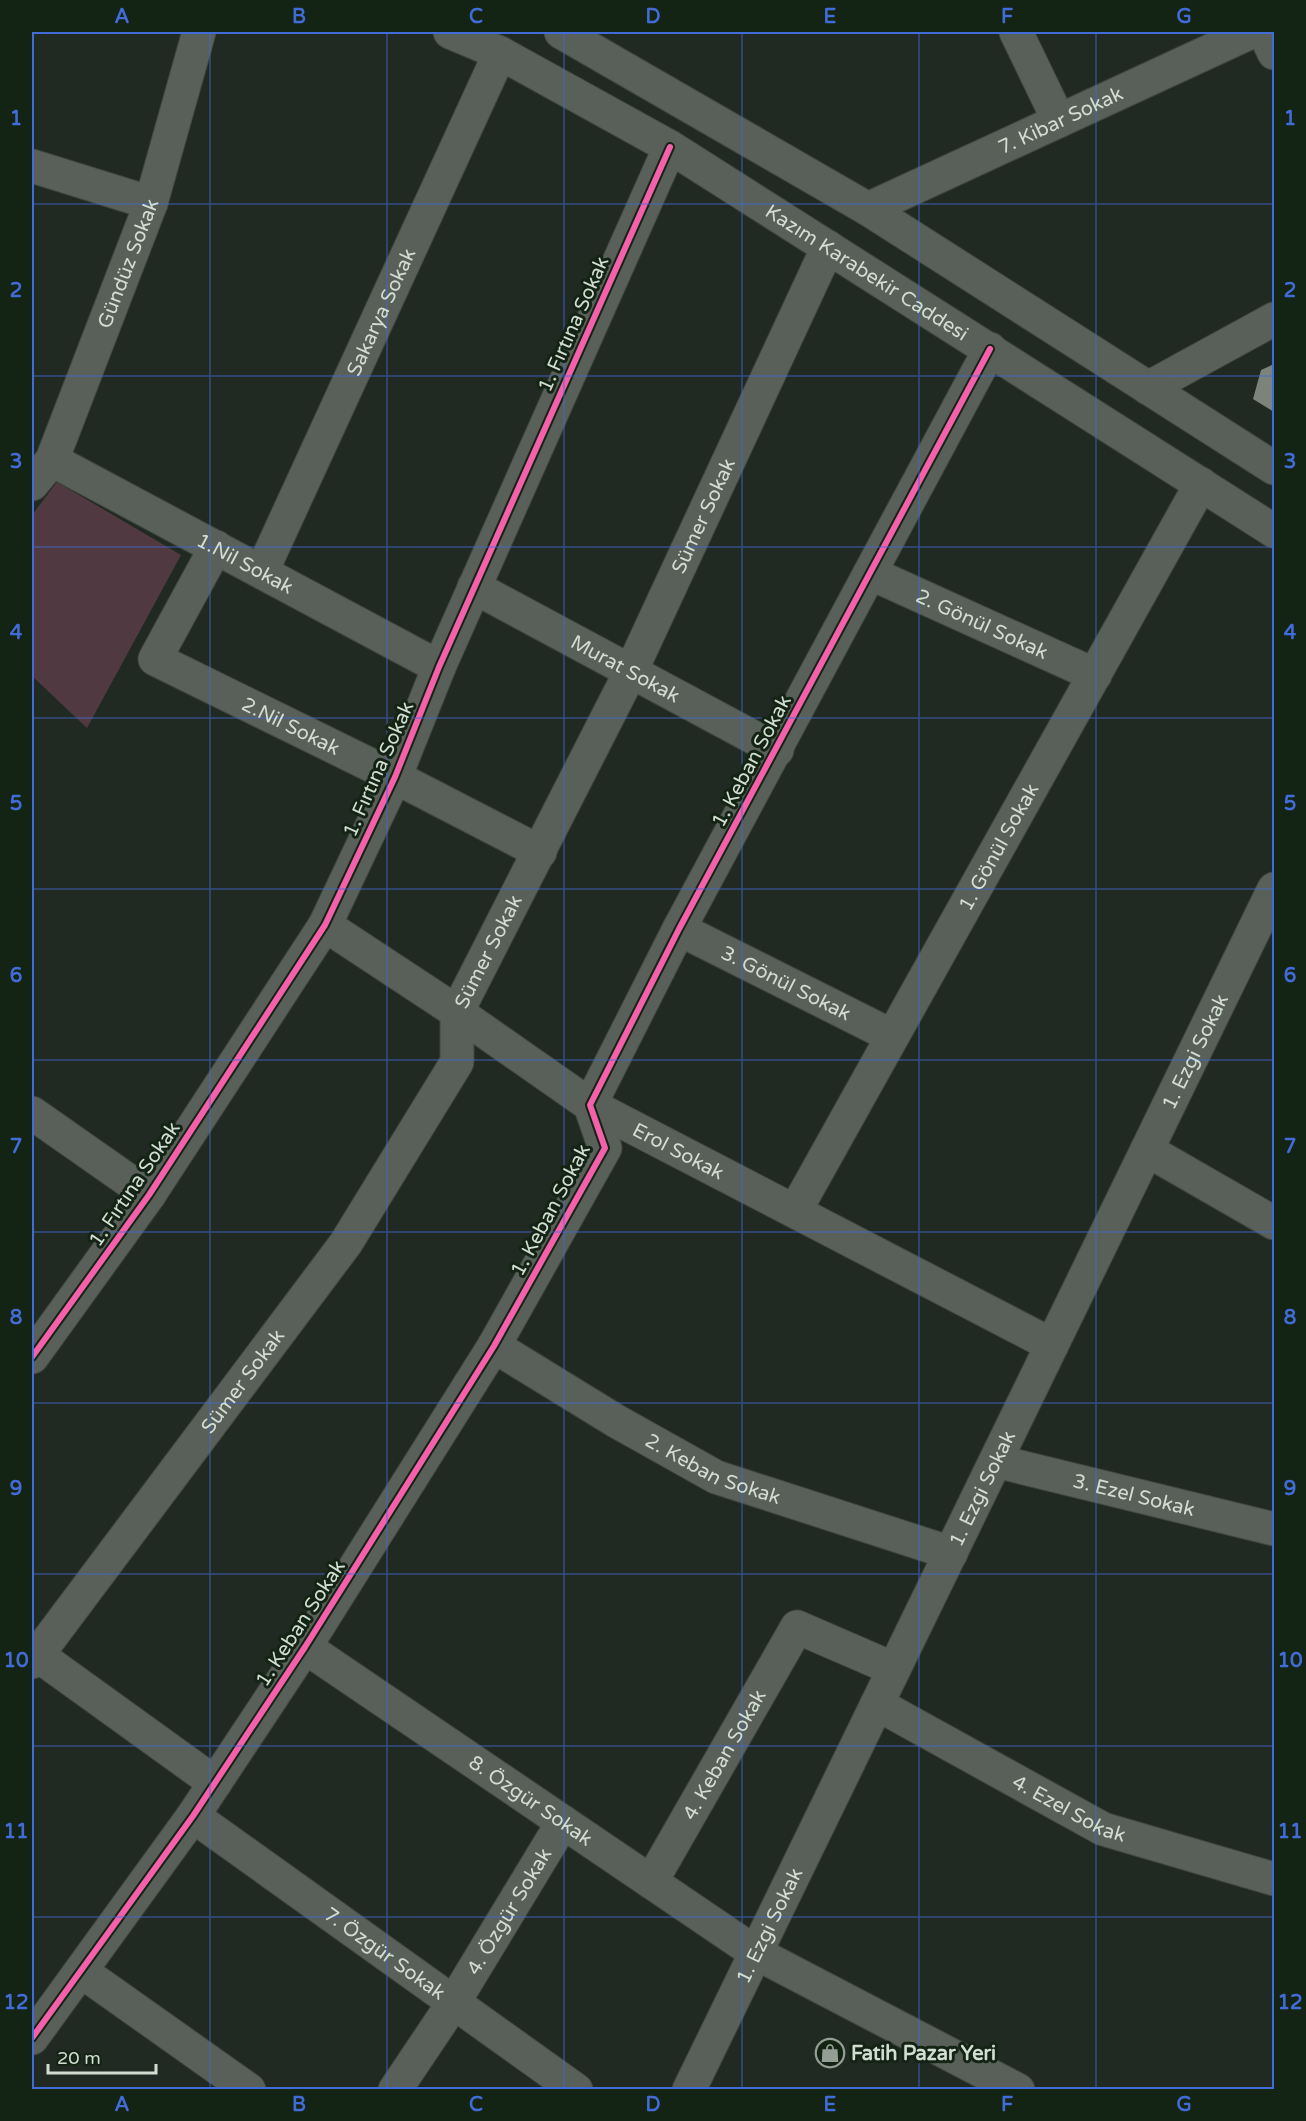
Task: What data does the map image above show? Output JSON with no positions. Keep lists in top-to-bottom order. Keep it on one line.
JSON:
{"streets":{"street":["7. Kibar Sokak","Gündüz Sokak","Kazım Karabekir Caddesi","Sakarya Sokak","1. Fırtına Sokak","Sümer Sokak","1.Nil Sokak","2. Gönül Sokak","Murat Sokak","2.Nil Sokak","1. Keban Sokak","1. Gönül Sokak","3. Gönül Sokak","1. Ezgi Sokak","Erol Sokak","2. Keban Sokak","3. Ezel Sokak","4. Keban Sokak","8. Özgür Sokak","4. Ezel Sokak","4. Özgür Sokak","7. Özgür Sokak"]},"crossings":[["Gündüz Sokak","1.Nil Sokak"],["Kazım Karabekir Caddesi","Sakarya Sokak"],["Kazım Karabekir Caddesi","1. Fırtına Sokak"],["Kazım Karabekir Caddesi","Sümer Sokak"],["Kazım Karabekir Caddesi","1. Keban Sokak"],["Kazım Karabekir Caddesi","1. Gönül Sokak"],["Sakarya Sokak","1.Nil Sokak"],["1. Fırtına Sokak","1.Nil Sokak"],["1. Fırtına Sokak","Murat Sokak"],["1. Fırtına Sokak","2.Nil Sokak"],["1. Fırtına Sokak","Erol Sokak"],["Sümer Sokak","Murat Sokak"],["Sümer Sokak","2.Nil Sokak"],["Sümer Sokak","Erol Sokak"],["1.Nil Sokak","2.Nil Sokak"],["2. Gönül Sokak","1. Keban Sokak"],["2. Gönül Sokak","1. Gönül Sokak"],["Murat Sokak","1. Keban Sokak"],["1. Keban Sokak","3. Gönül Sokak"],["1. Keban Sokak","Erol Sokak"],["1. Keban Sokak","2. Keban Sokak"],["1. Keban Sokak","8. Özgür Sokak"],["1. Keban Sokak","7. Özgür Sokak"],["1. Gönül Sokak","3. Gönül Sokak"],["1. Gönül Sokak","Erol Sokak"],["1. Ezgi Sokak","Erol Sokak"],["1. Ezgi Sokak","2. Keban Sokak"],["1. Ezgi Sokak","3. Ezel Sokak"],["1. Ezgi Sokak","4. Keban Sokak"],["1. Ezgi Sokak","8. Özgür Sokak"],["1. Ezgi Sokak","4. Ezel Sokak"],["4. Keban Sokak","8. Özgür Sokak"],["8. Özgür Sokak","4. Özgür Sokak"],["4. Özgür Sokak","7. Özgür Sokak"]],"places":{"shop":["Fatih Pazar Yeri"]},"scale_bar":"20 m","grid":{"columns":["A","B","C","D","E","F","G"],"rows":["1","2","3","4","5","6","7","8","9","10","11","12"]}}
